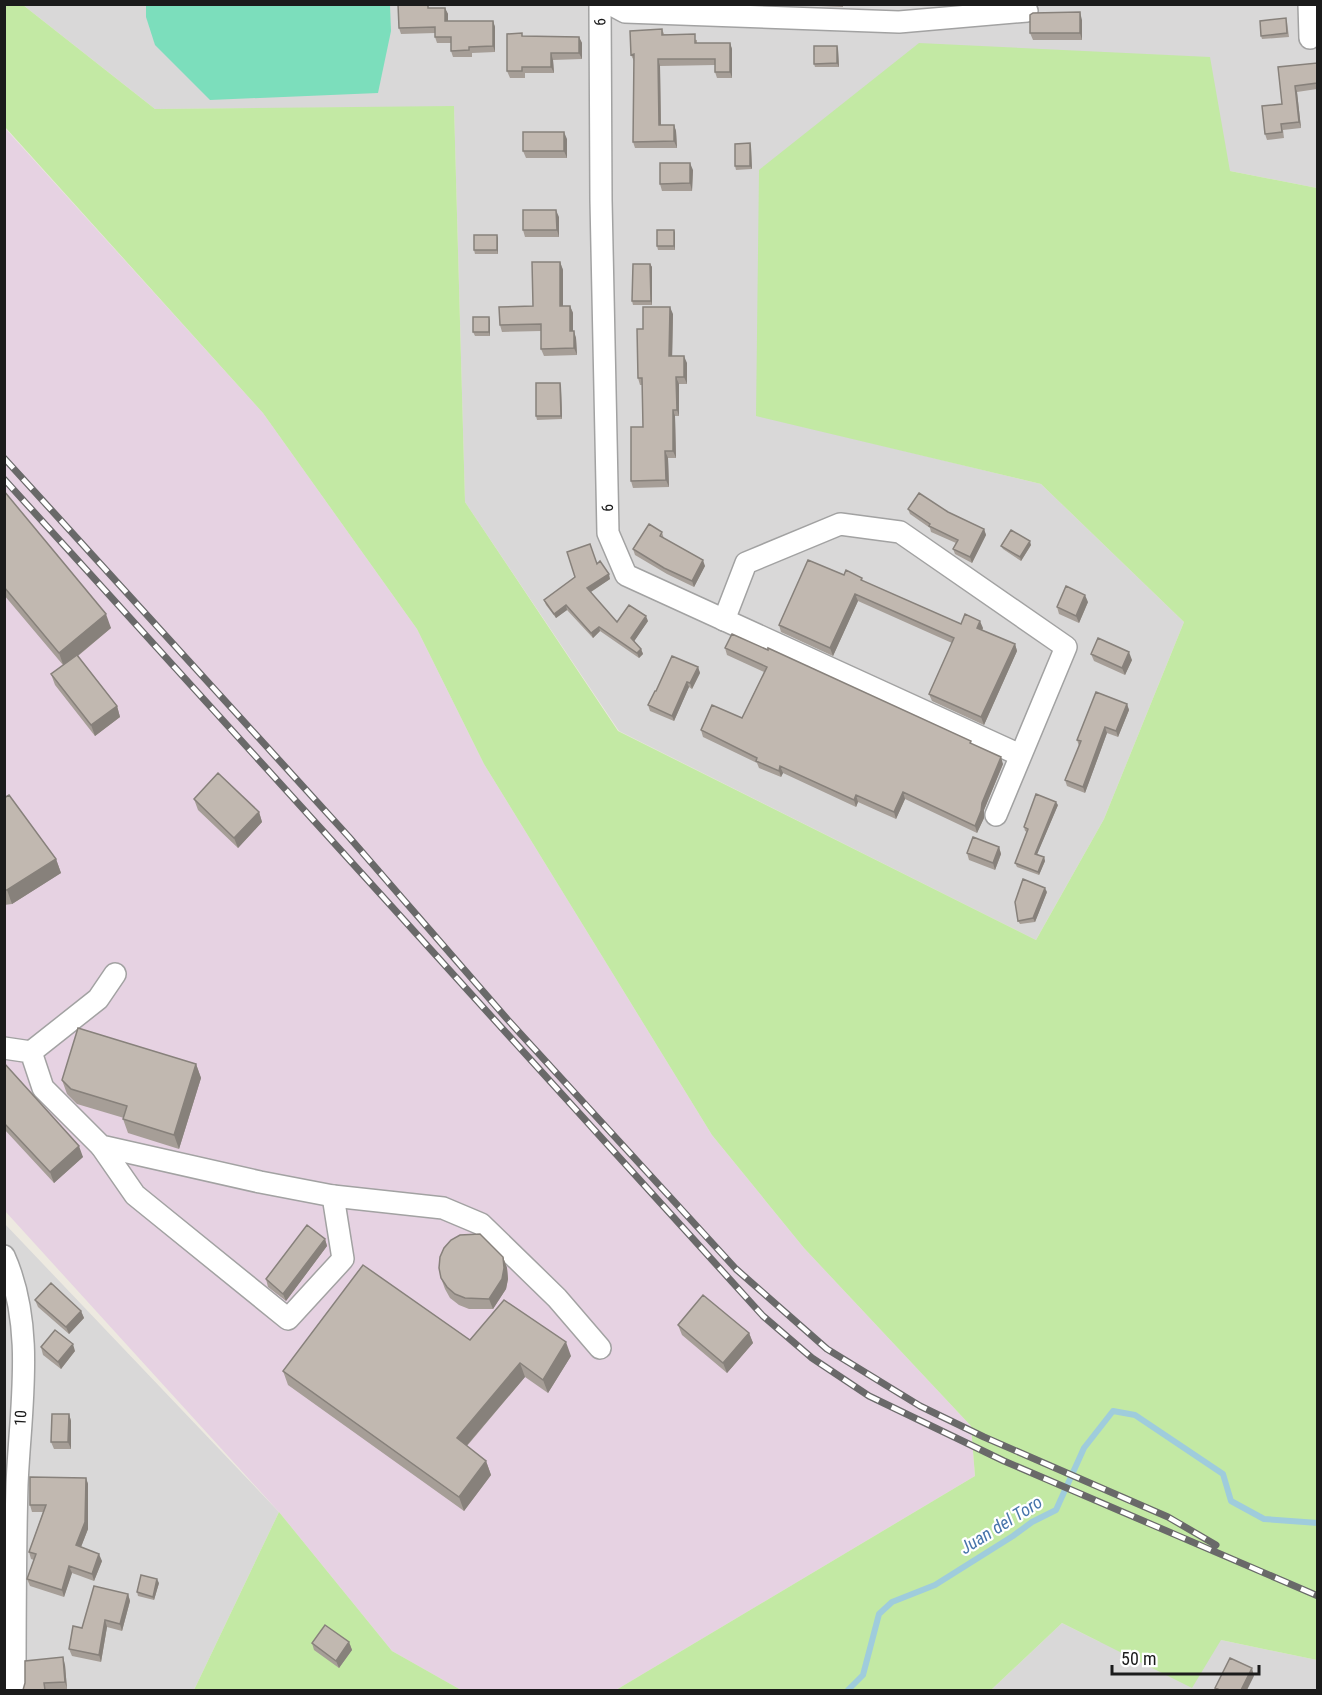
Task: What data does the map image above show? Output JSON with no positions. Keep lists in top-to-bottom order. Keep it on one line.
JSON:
{"streets":{"street":["9","10"]},"water":["Juan del Toro"],"scale_bar":"50 m"}
